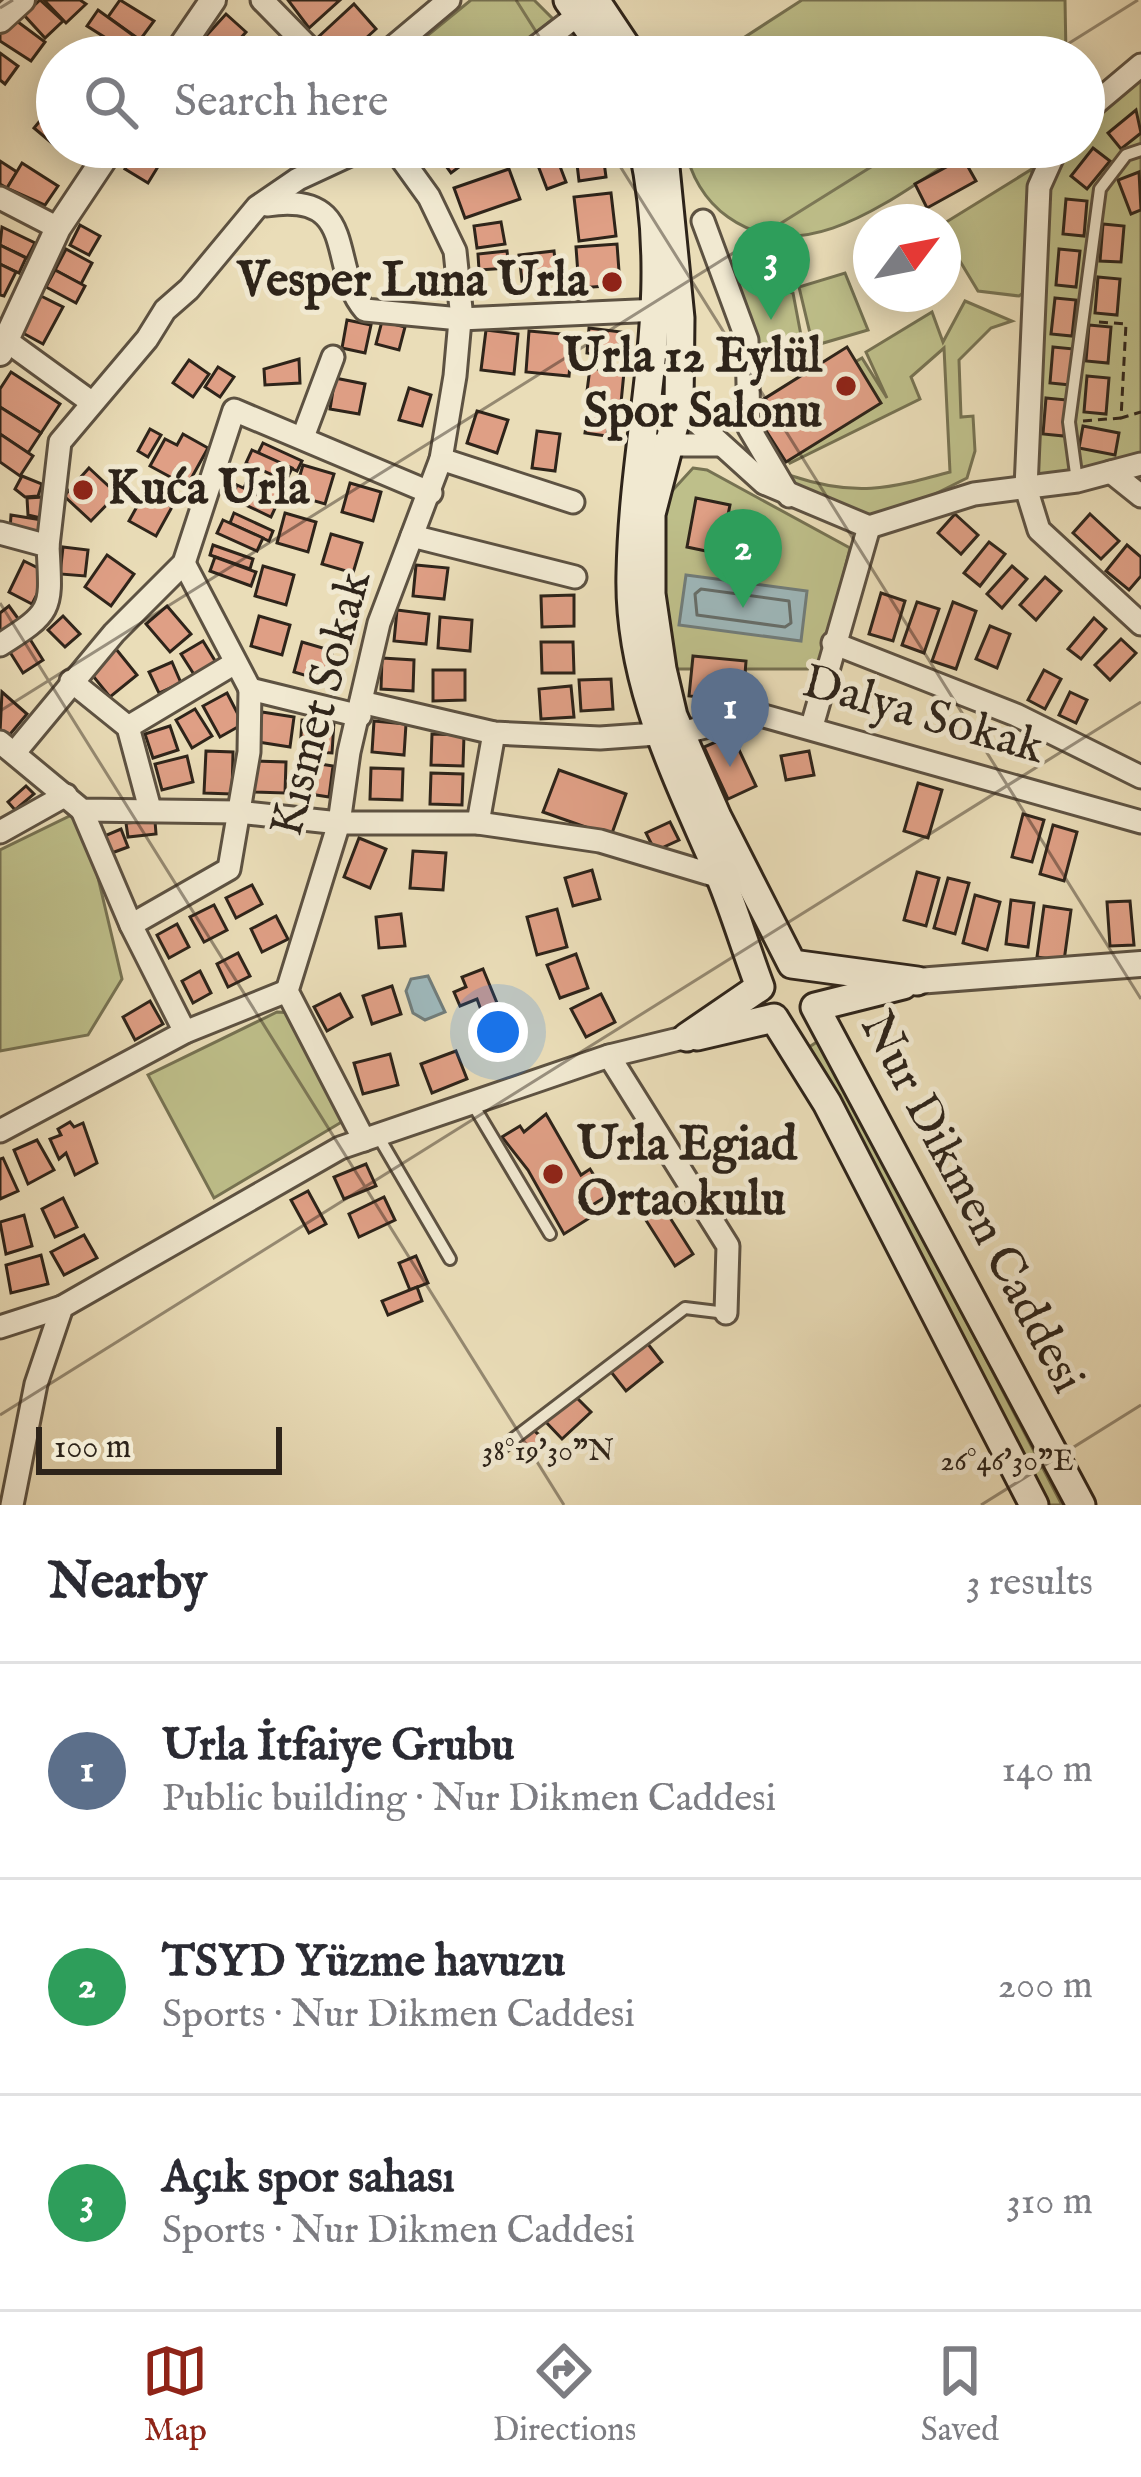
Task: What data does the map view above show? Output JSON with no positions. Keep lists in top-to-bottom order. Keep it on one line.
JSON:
{"streets":{"main road":["Nur Dikmen Caddesi"],"street":["Kısmet Sokak","Dalya Sokak"]},"crossings":[["Kısmet Sokak","Dalya Sokak"]],"places":["Vesper Luna Urla","Urla 12 Eylül Spor Salonu","Kuća Urla","Urla Egiad Ortaokulu"],"scale_bar":"100 m","north":"top right","page":{"search":"Search here","pins":["3","2","1"],"scale":"100 m","heading":["Nearby","3 results"],"list":[{"mark":"1","name":"Urla İtfaiye Grubu","note":"Public building · Nur Dikmen Caddesi","value":"140 m"},{"mark":"2","name":"TSYD Yüzme havuzu","note":"Sports · Nur Dikmen Caddesi","value":"200 m"},{"mark":"3","name":"Açık spor sahası","note":"Sports · Nur Dikmen Caddesi","value":"310 m"}],"nav":["Map","Directions","Saved"]},"coordinates":["38°19'30\"N","26°46'30\"E"]}
